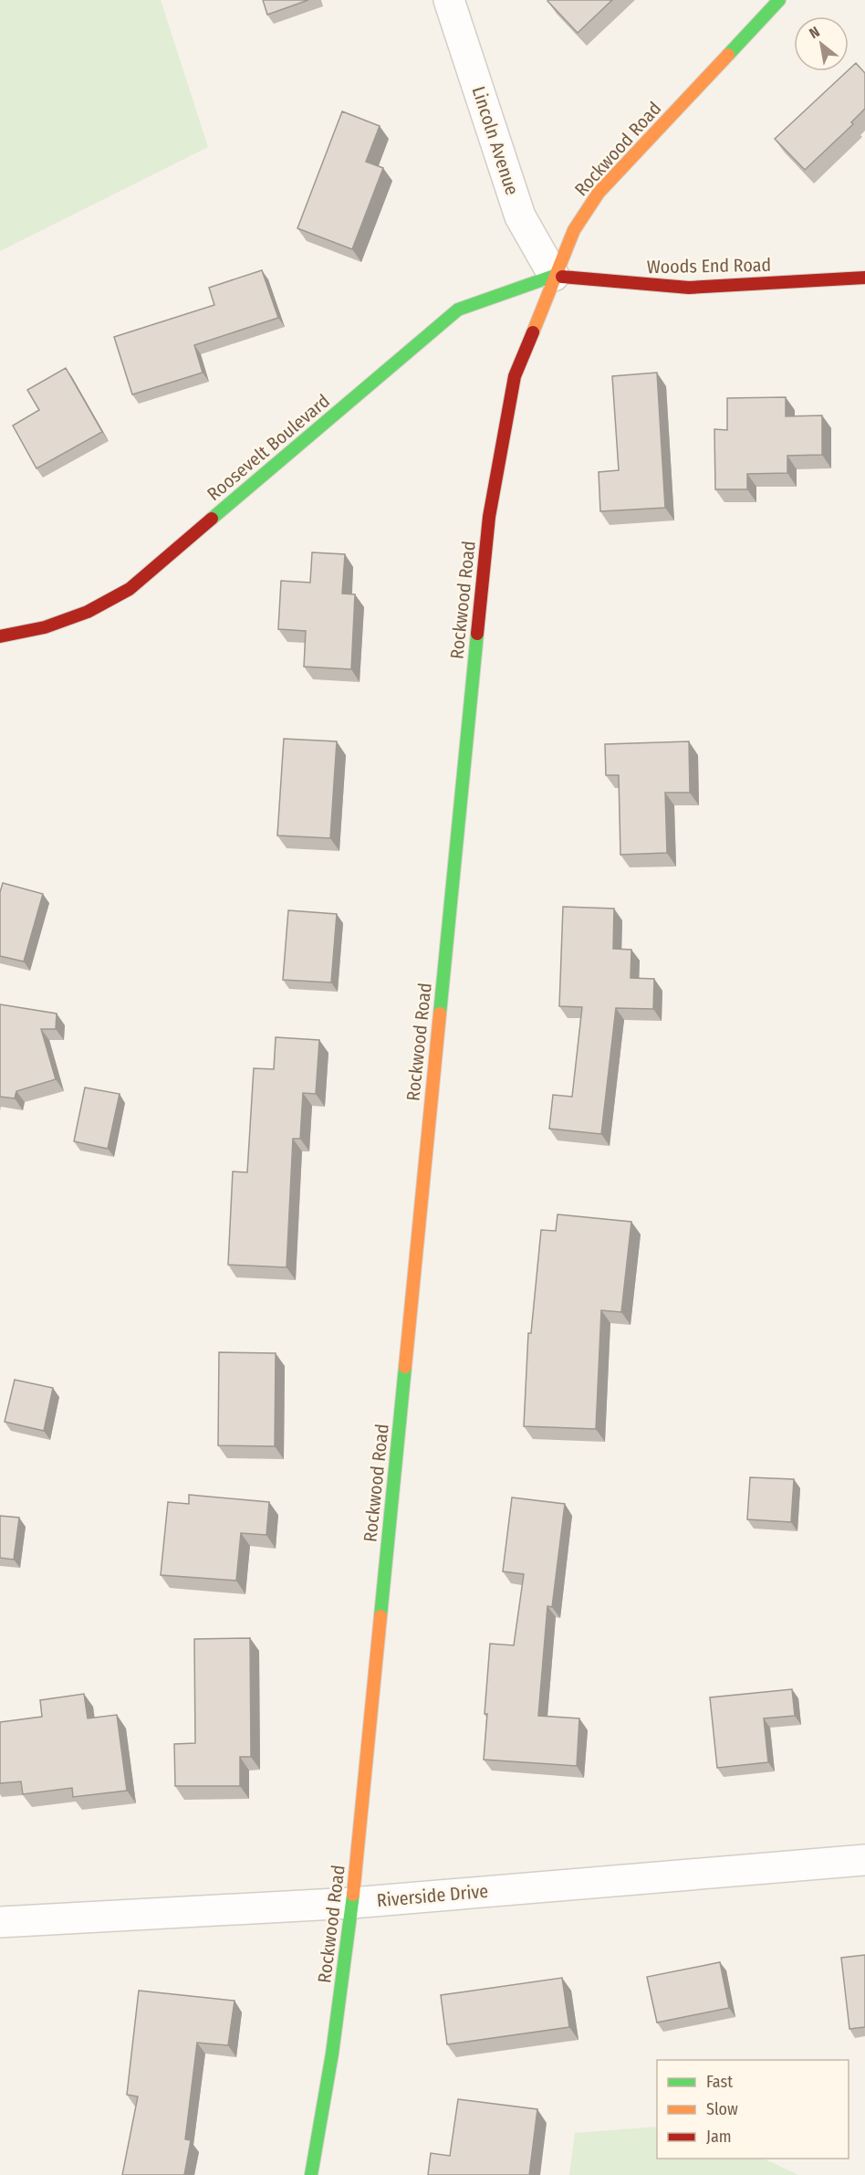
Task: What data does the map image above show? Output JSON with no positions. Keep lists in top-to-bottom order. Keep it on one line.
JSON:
{"streets":{"street":["Lincoln Avenue","Rockwood Road","Woods End Road","Roosevelt Boulevard","Riverside Drive"]},"crossings":[["Lincoln Avenue","Rockwood Road"],["Lincoln Avenue","Woods End Road"],["Lincoln Avenue","Roosevelt Boulevard"],["Rockwood Road","Woods End Road"],["Rockwood Road","Roosevelt Boulevard"],["Rockwood Road","Riverside Drive"],["Woods End Road","Roosevelt Boulevard"]],"legend":["Fast","Slow","Jam"],"north":"top left"}
